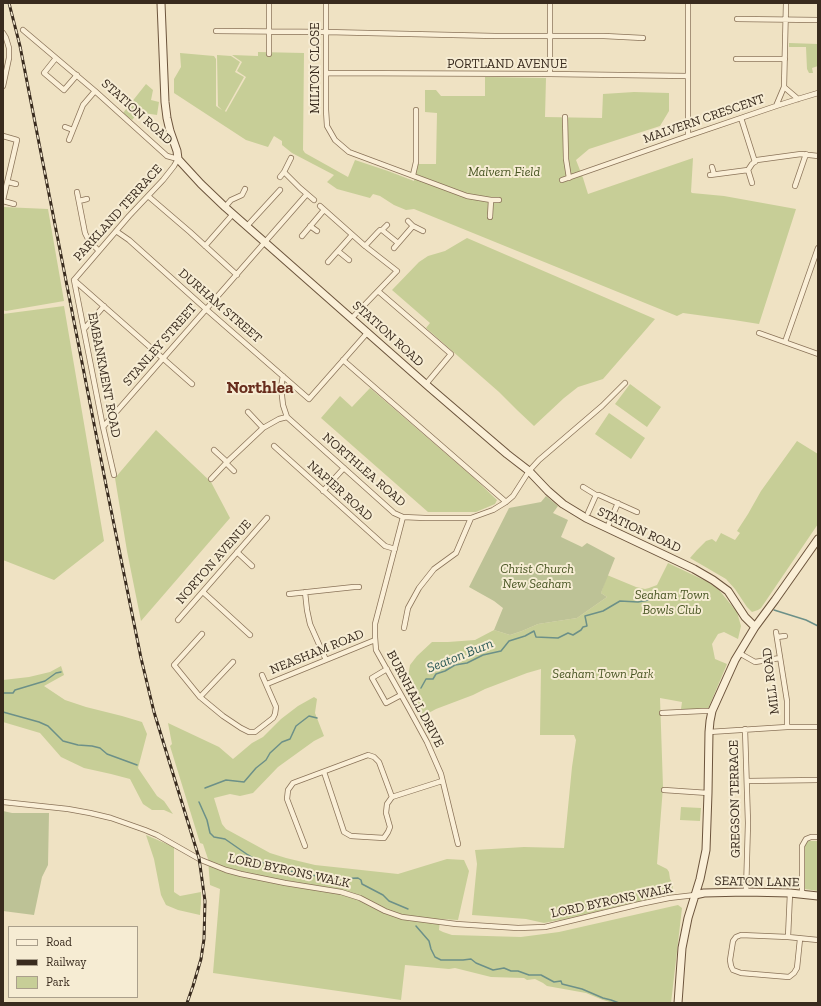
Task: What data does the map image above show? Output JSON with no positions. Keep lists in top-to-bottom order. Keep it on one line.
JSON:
{"streets":{"main road":["STATION ROAD","SEATON LANE"],"street":["PORTLAND AVENUE","MILTON CLOSE","MALVERN CRESCENT","PARKLAND TERRACE","DURHAM STREET","STANLEY STREET","EMBANKMENT ROAD","NORTHLEA ROAD","NAPIER ROAD","NORTON AVENUE","NEASHAM ROAD","MILL ROAD","BURNHALL DRIVE","GREGSON TERRACE","LORD BYRONS WALK"]},"crossings":[["PORTLAND AVENUE","MILTON CLOSE"],["STATION ROAD","PARKLAND TERRACE"],["STATION ROAD","STANLEY STREET"],["STATION ROAD","NORTHLEA ROAD"],["PARKLAND TERRACE","DURHAM STREET"],["PARKLAND TERRACE","EMBANKMENT ROAD"],["DURHAM STREET","STANLEY STREET"],["STANLEY STREET","EMBANKMENT ROAD"],["NORTHLEA ROAD","BURNHALL DRIVE"],["NAPIER ROAD","BURNHALL DRIVE"],["NEASHAM ROAD","BURNHALL DRIVE"],["GREGSON TERRACE","SEATON LANE"],["LORD BYRONS WALK","SEATON LANE"]],"districts":["Northlea"],"water":["Seaton Burn"],"parks":["Malvern Field","Christ Church New Seaham","Seaham Town Bowls Club","Seaham Town Park"],"legend":["Road","Railway","Park"]}
